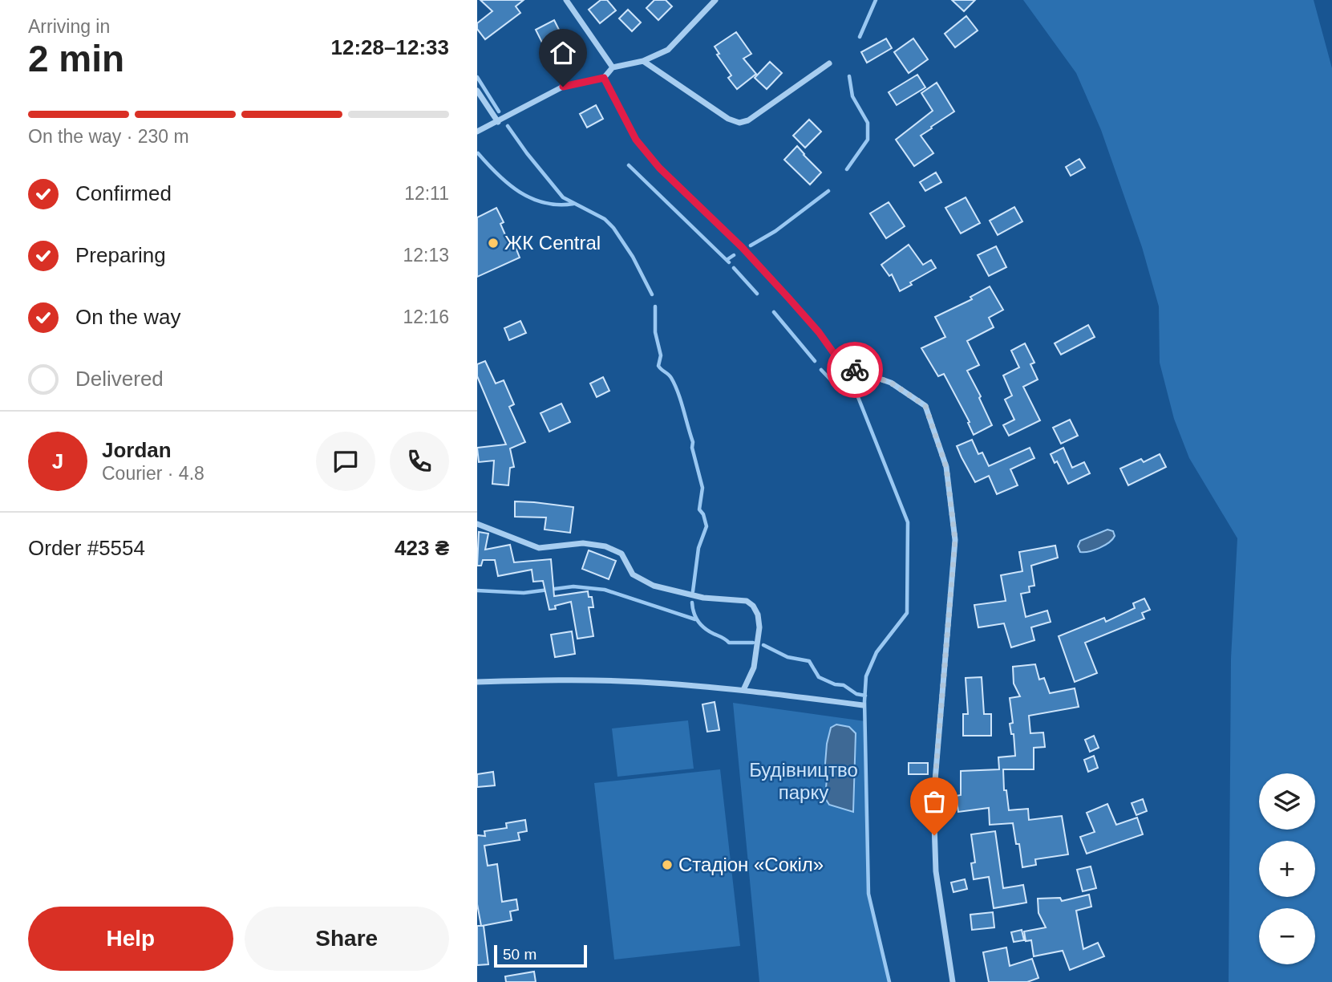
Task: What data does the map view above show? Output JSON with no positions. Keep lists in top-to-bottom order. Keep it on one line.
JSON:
{"parks":["Будівництво парку"],"places":["ЖК Central","Стадіон «Сокіл»"],"scale_bar":"50 m","page":{"heading":["2 min","Arriving in","12:28–12:33"],"panel":["Jordan","Courier · 4.8","Order #5554","423 ₴"],"bar":"On the way · 230 m","list":[["Confirmed","12:11"],["Preparing","12:13"],["On the way","12:16"],"Delivered"],"round":"J","map_buttons":["+","−"],"buttons":["Help","Share"],"scale":"50 m"}}
